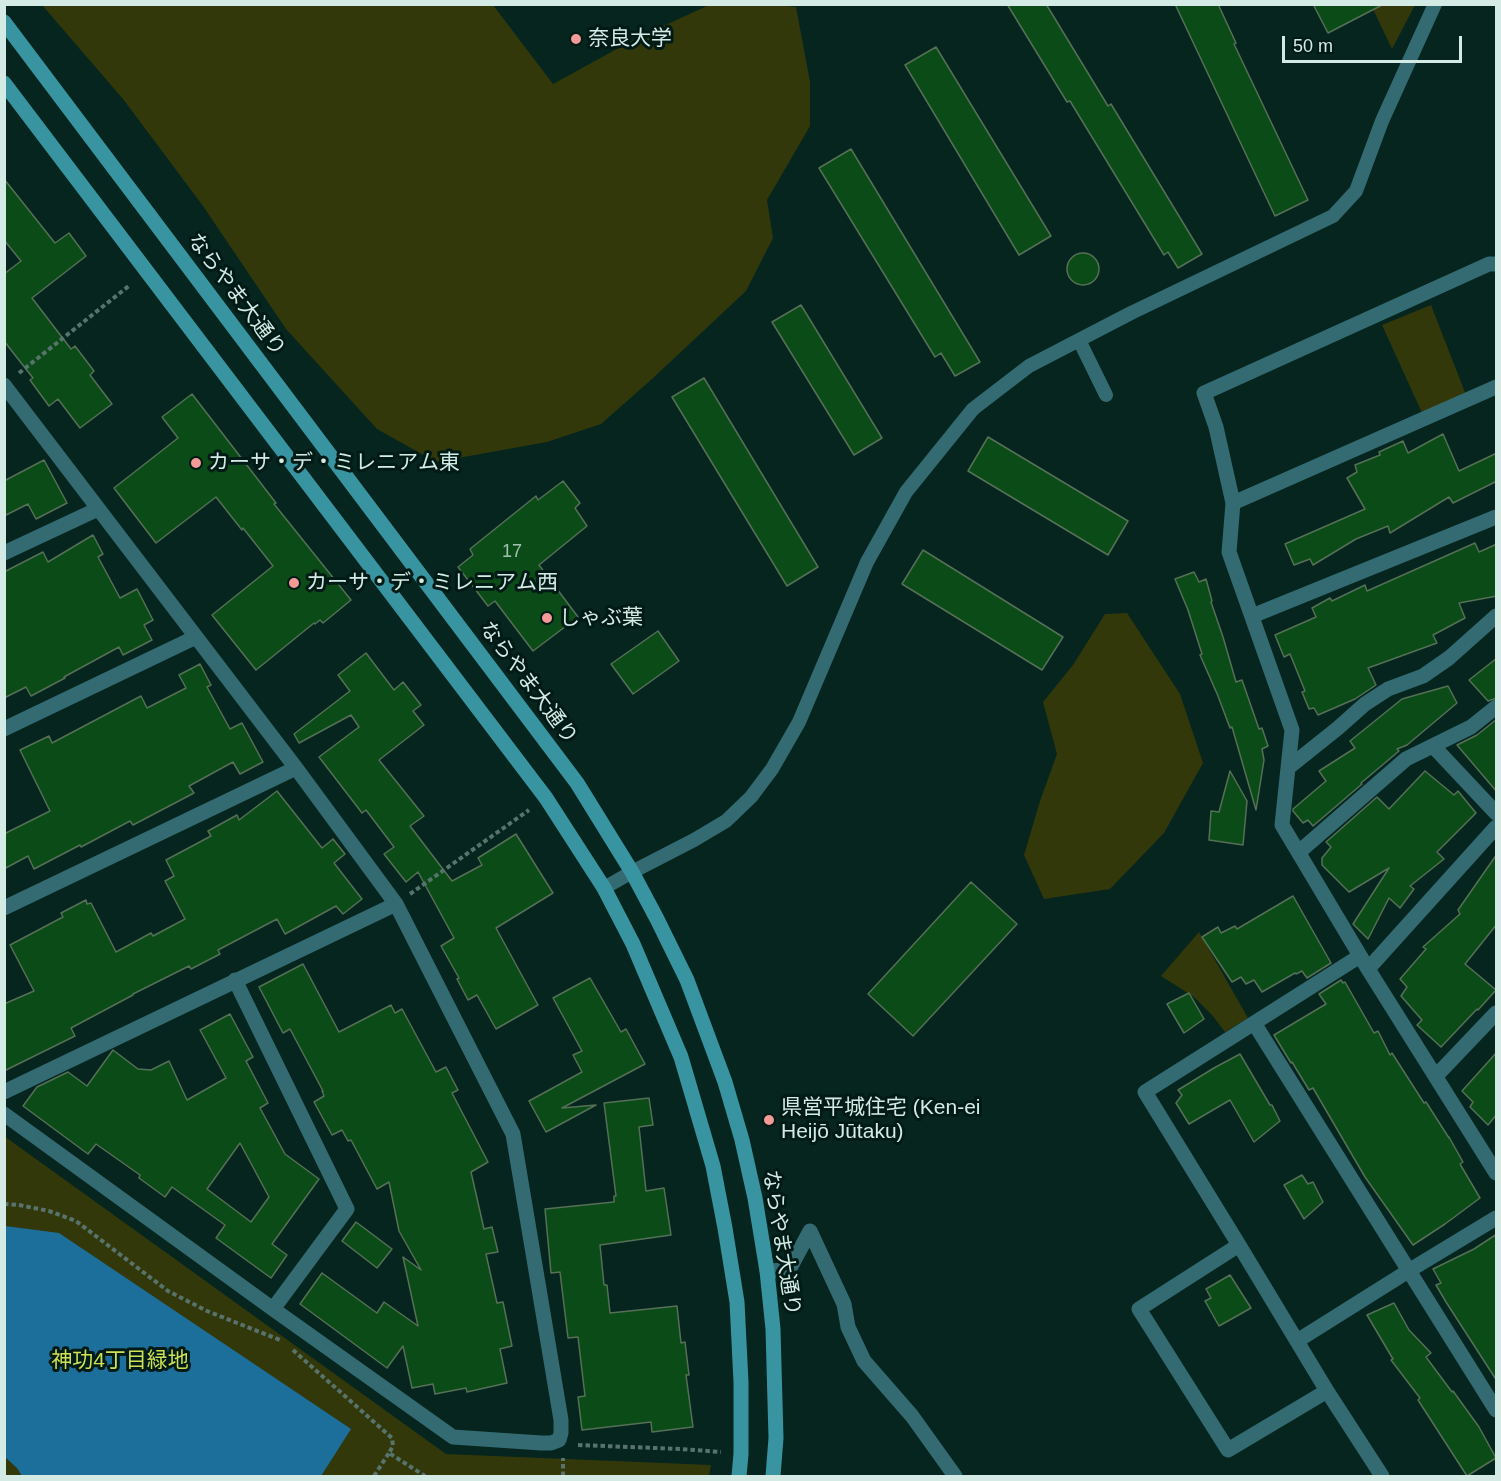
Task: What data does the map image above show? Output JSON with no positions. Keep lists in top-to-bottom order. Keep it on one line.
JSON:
{"streets":{"street":["ならやま大通り"]},"parks":["神功4丁目緑地"],"places":["奈良大学","カーサ・デ・ミレニアム東","カーサ・デ・ミレニアム西","しゃぶ葉","県営平城住宅 (Ken-ei Heijō Jūtaku)"],"house_numbers":["17"],"scale_bar":"50 m"}
